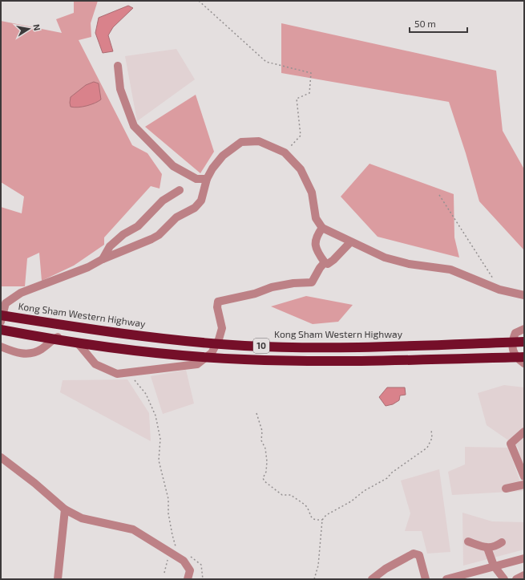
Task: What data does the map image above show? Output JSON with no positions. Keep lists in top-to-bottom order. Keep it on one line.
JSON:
{"streets":{"highway":["Kong Sham Western Highway","10"]},"scale_bar":"50 m","north":"right"}
